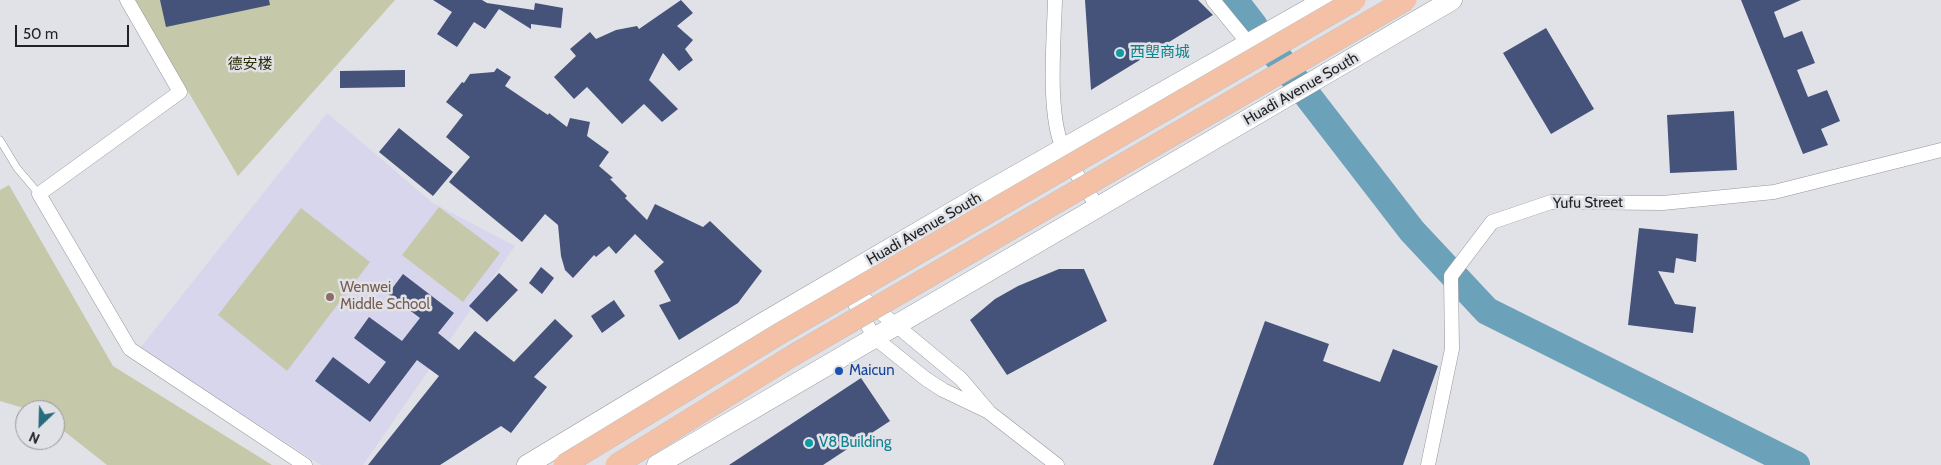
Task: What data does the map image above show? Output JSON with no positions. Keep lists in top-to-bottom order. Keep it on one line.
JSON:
{"streets":{"main road":["Huadi Avenue South"],"street":["Yufu Street"]},"parks":["德安楼"],"places":["西塱商城","Wenwei Middle School","Maicun","V8 Building"],"scale_bar":"50 m","north":"bottom left"}
